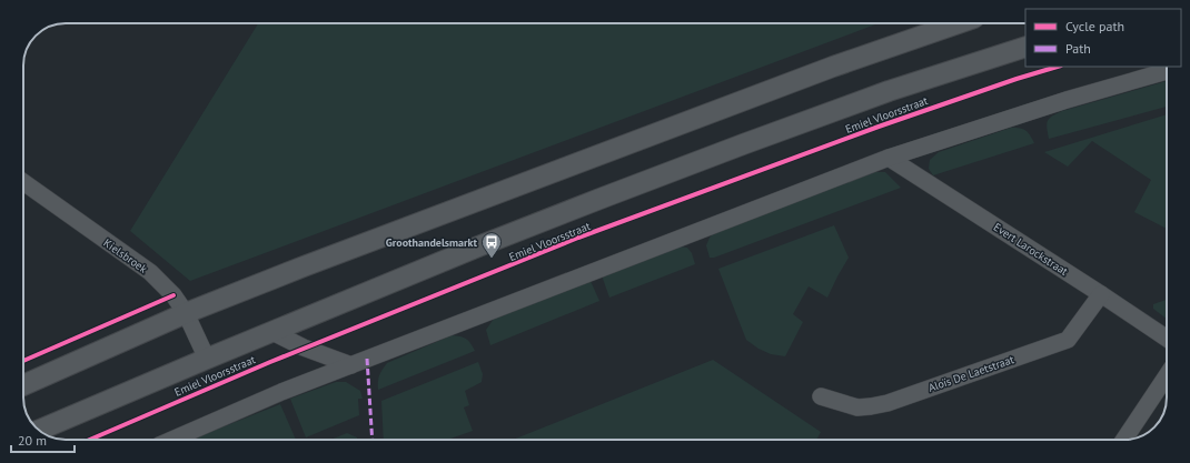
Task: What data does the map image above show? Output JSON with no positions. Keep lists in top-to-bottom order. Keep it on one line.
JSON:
{"streets":{"street":["Emiel Vloorsstraat","Evert Larockstraat","Kielsbroek","Aloïs De Laetstraat"]},"crossings":[["Emiel Vloorsstraat","Kielsbroek"],["Evert Larockstraat","Aloïs De Laetstraat"]],"places":{"bus stop":["Groothandelsmarkt"]},"legend":["Cycle path","Path"],"scale_bar":"20 m"}
